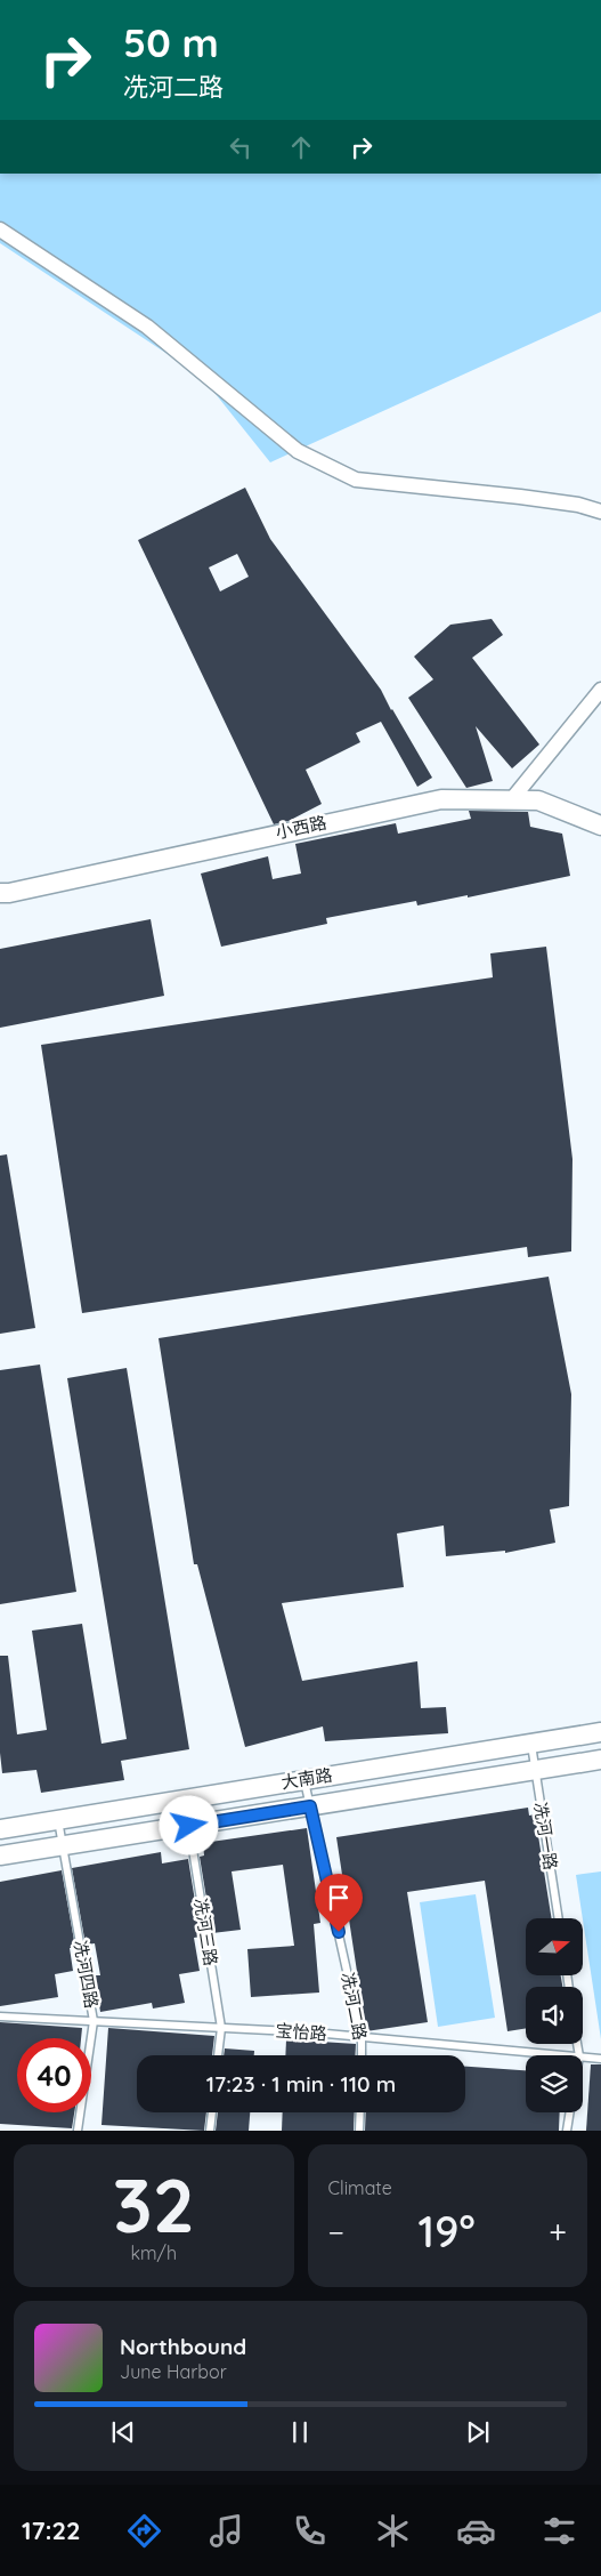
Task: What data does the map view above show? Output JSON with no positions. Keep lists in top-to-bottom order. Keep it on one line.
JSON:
{"streets":{"street":["小西路","大南路"],"lane":["冼河一路","冼河三路","冼河四路","冼河二路","宝怡路"]},"crossings":[["大南路","冼河一路"],["大南路","冼河三路"],["大南路","冼河四路"],["大南路","冼河二路"],["冼河三路","宝怡路"],["冼河四路","宝怡路"],["冼河二路","宝怡路"]],"north":"right","page":{"turn":["50 m","冼河二路"],"limit":"40","trip":"17:23 · 1 min · 110 m","tile":[["32","km/h"],"Climate"],"heat":["−","19°","+"],"song":["Northbound","June Harbor"],"tabs":"17:22"}}
